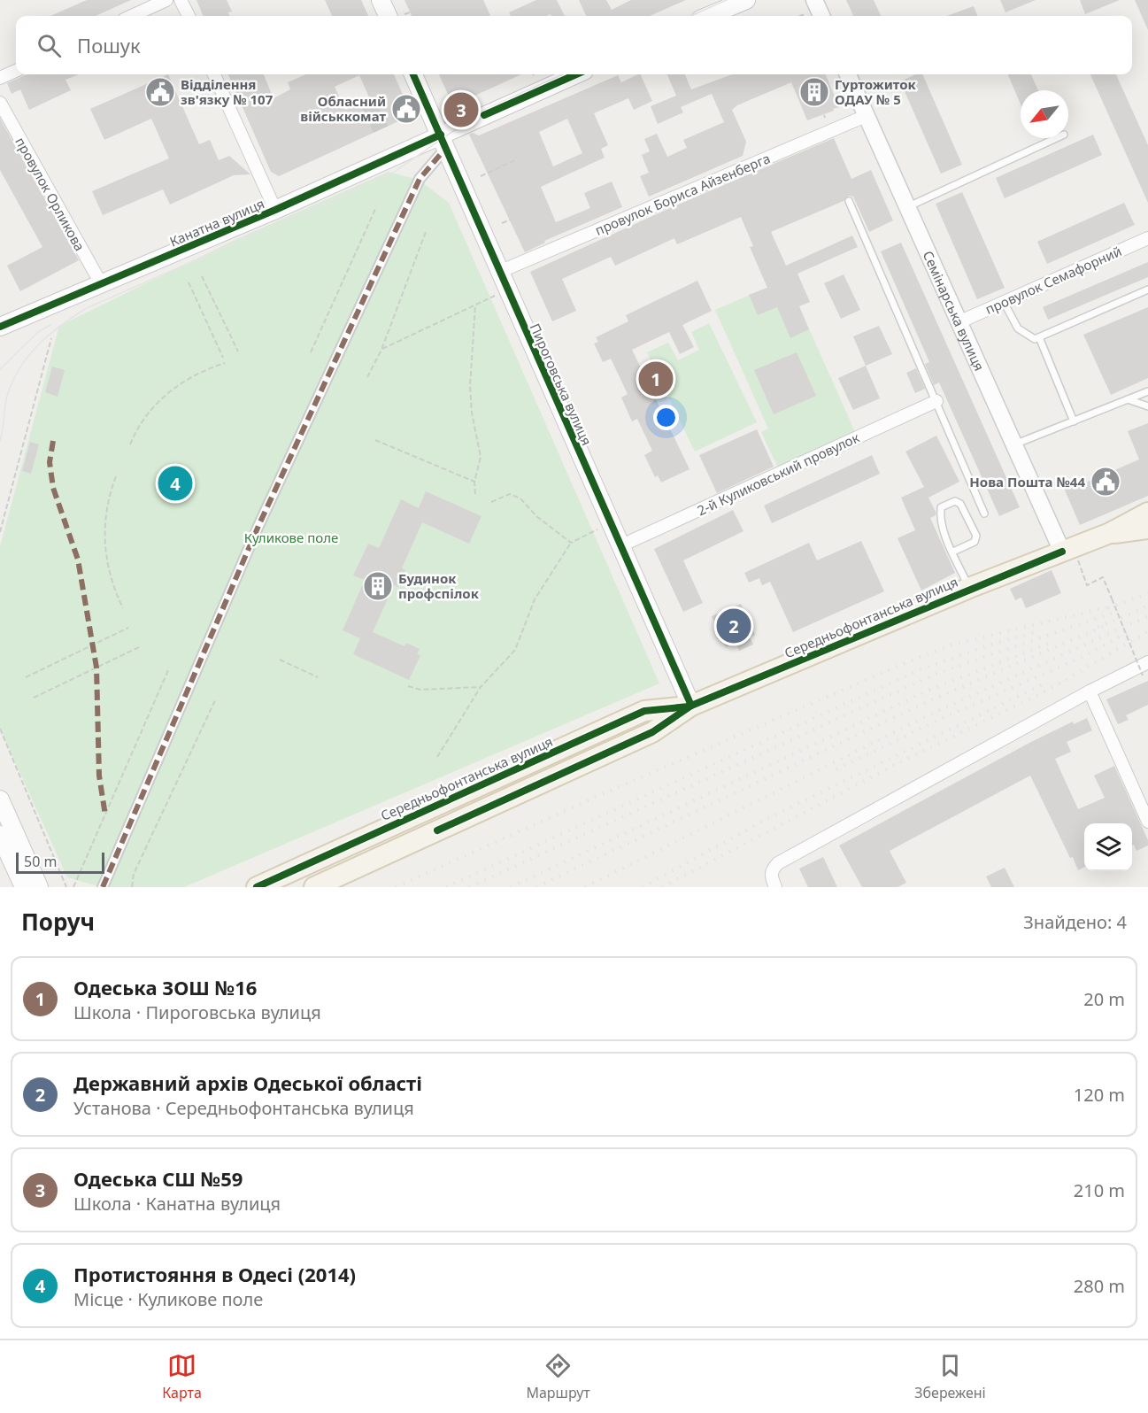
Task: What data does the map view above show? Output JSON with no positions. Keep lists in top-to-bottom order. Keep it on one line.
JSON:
{"streets":{"main road":["Канатна вулиця","Пироговська вулиця","Середньофонтанська вулиця"],"street":["провулок Орликова","провулок Бориса Айзенберга","провулок Семафорний","Семінарська вулиця","2-й Куликовський провулок"]},"crossings":[["провулок Орликова","Канатна вулиця"],["провулок Бориса Айзенберга","Семінарська вулиця"],["провулок Бориса Айзенберга","Пироговська вулиця"],["Канатна вулиця","Пироговська вулиця"],["провулок Семафорний","Семінарська вулиця"],["Семінарська вулиця","Середньофонтанська вулиця"],["Пироговська вулиця","2-й Куликовський провулок"],["Пироговська вулиця","Середньофонтанська вулиця"]],"parks":["Куликове поле"],"places":{"public building":["Відділення зв'язку № 107","Обласний військкомат","Нова Пошта №44"],"building":["Гуртожиток ОДАУ № 5","Будинок профспілок"]},"scale_bar":"50 m","north":"bottom left","page":{"search":"Пошук","pins":["3","1","4","2"],"scale":"50 m","heading":["Поруч","Знайдено: 4"],"list":[{"mark":"1","name":"Одеська ЗОШ №16","note":"Школа · Пироговська вулиця","value":"20 m"},{"mark":"2","name":"Державний архів Одеської області","note":"Установа · Середньофонтанська вулиця","value":"120 m"},{"mark":"3","name":"Одеська CШ №59","note":"Школа · Канатна вулиця","value":"210 m"},{"mark":"4","name":"Протистояння в Одесі (2014)","note":"Місце · Куликове поле","value":"280 m"}],"nav":["Карта","Маршрут","Збережені"]}}
